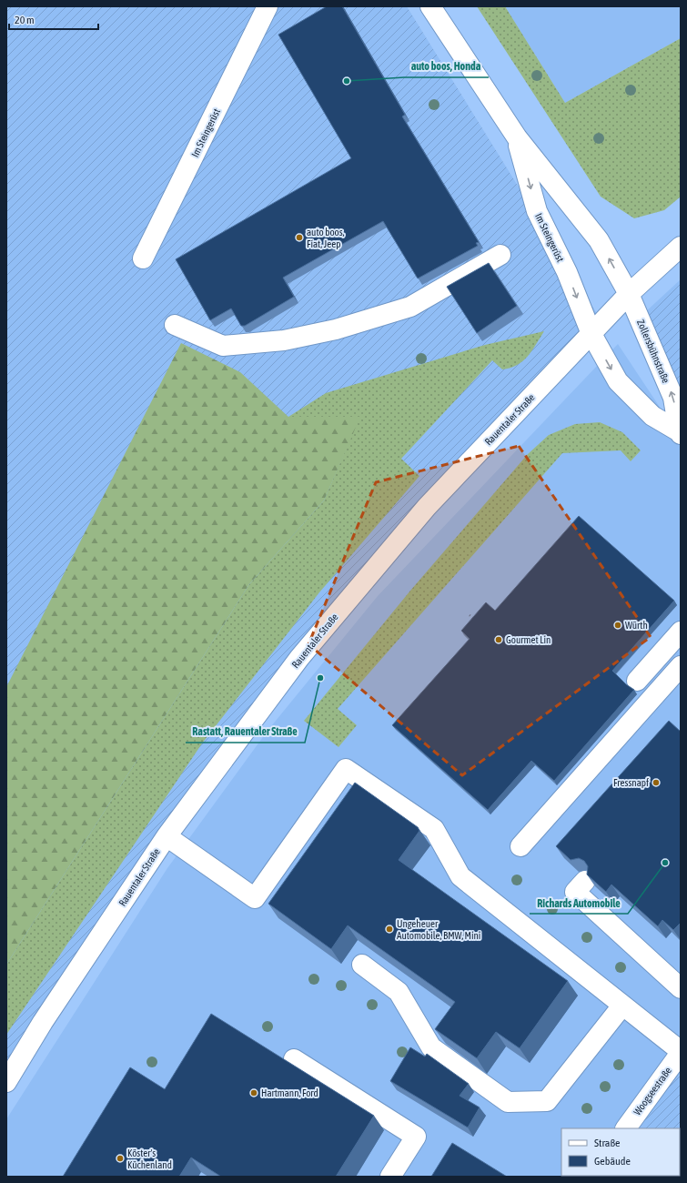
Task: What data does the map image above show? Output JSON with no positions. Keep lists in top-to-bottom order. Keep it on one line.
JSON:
{"streets":{"street":["Im Steingerüst","Zollersbühnstraße","Rauentaler Straße","Woogseestraße"]},"crossings":[["Im Steingerüst","Zollersbühnstraße"],["Im Steingerüst","Rauentaler Straße"],["Zollersbühnstraße","Rauentaler Straße"]],"places":["auto boos, Honda","auto boos, Fiat, Jeep","Würth","Gourmet Lin","Rastatt, Rauentaler Straße","Fressnapf","Richards Automobile","Ungeheuer Automobile, BMW, Mini","Hartmann, Ford","Köster's Küchenland"],"legend":["Straße","Gebäude"],"scale_bar":"20 m"}
